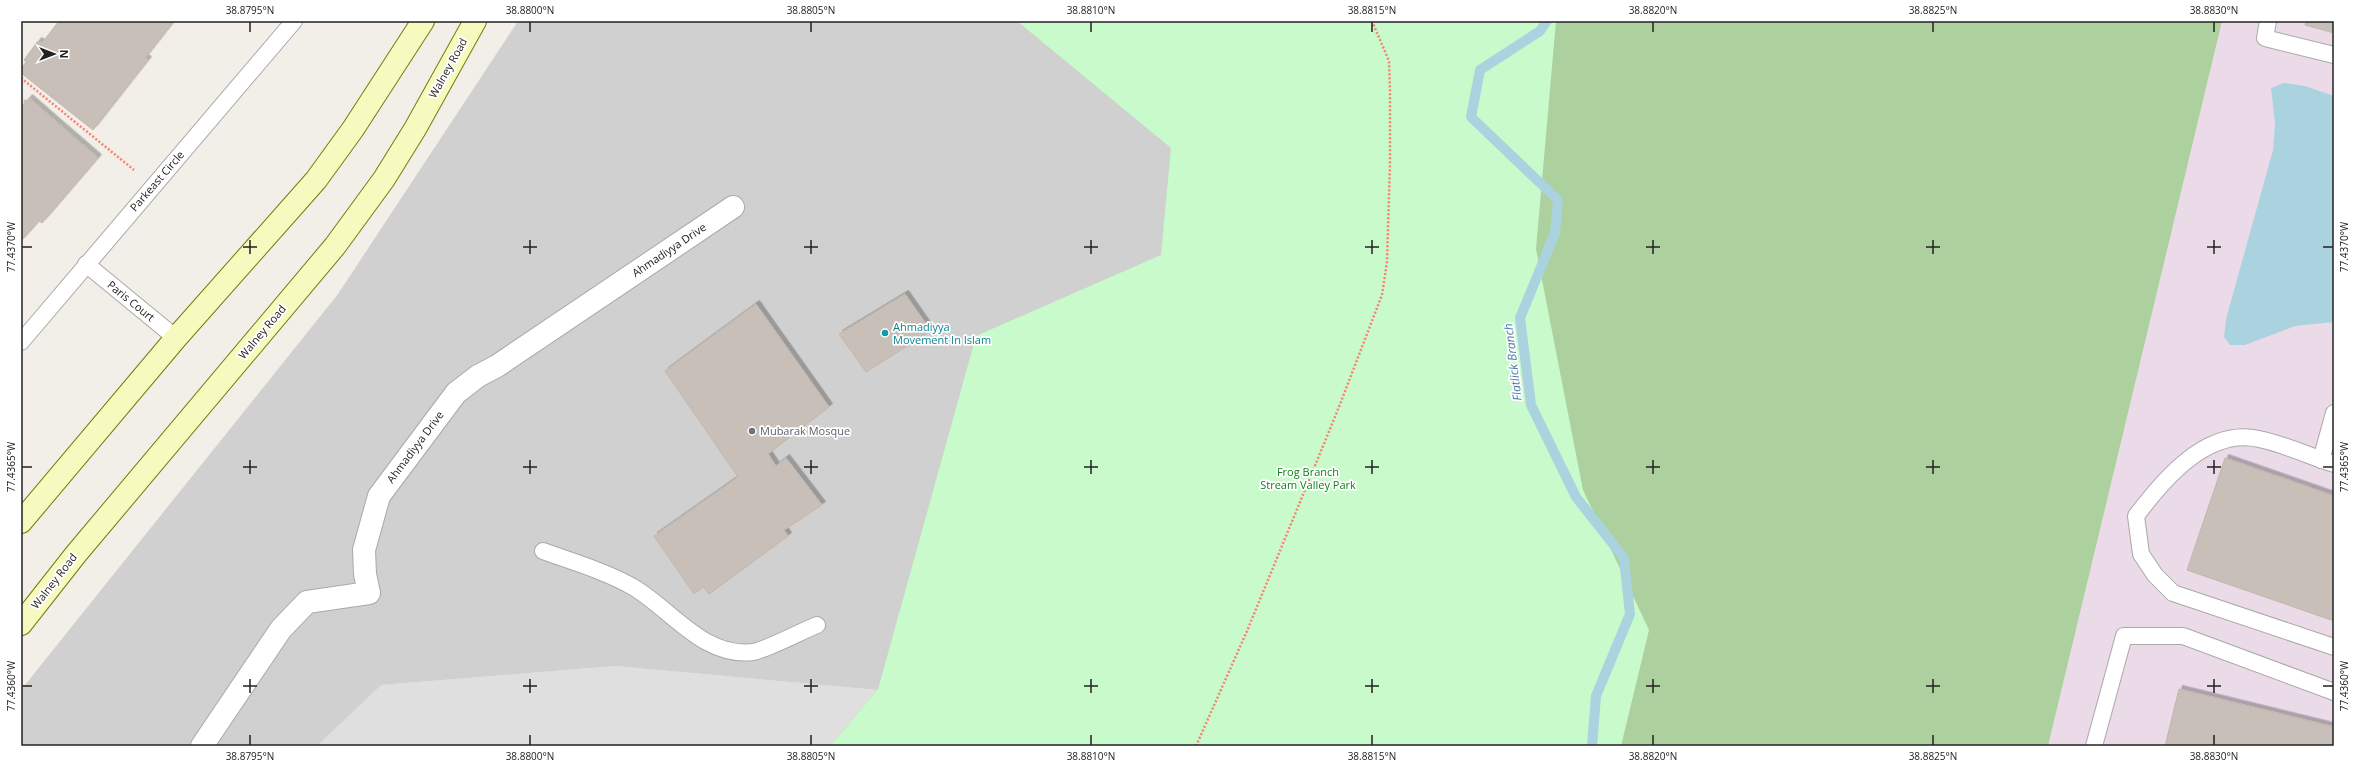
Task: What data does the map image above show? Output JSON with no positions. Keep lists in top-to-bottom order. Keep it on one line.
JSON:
{"streets":{"main road":["Walney Road"],"street":["Ahmadiyya Drive"],"lane":["Parkeast Circle","Paris Court"]},"crossings":[["Parkeast Circle","Paris Court"]],"water":["Flatlick Branch"],"parks":["Frog Branch Stream Valley Park"],"places":["Ahmadiyya Movement In Islam","Mubarak Mosque"],"north":"right","coordinates":["38.8795°N","38.8800°N","38.8805°N","38.8810°N","38.8815°N","38.8820°N","38.8825°N","38.8830°N","77.4370°W","77.4365°W","77.4360°W"]}
